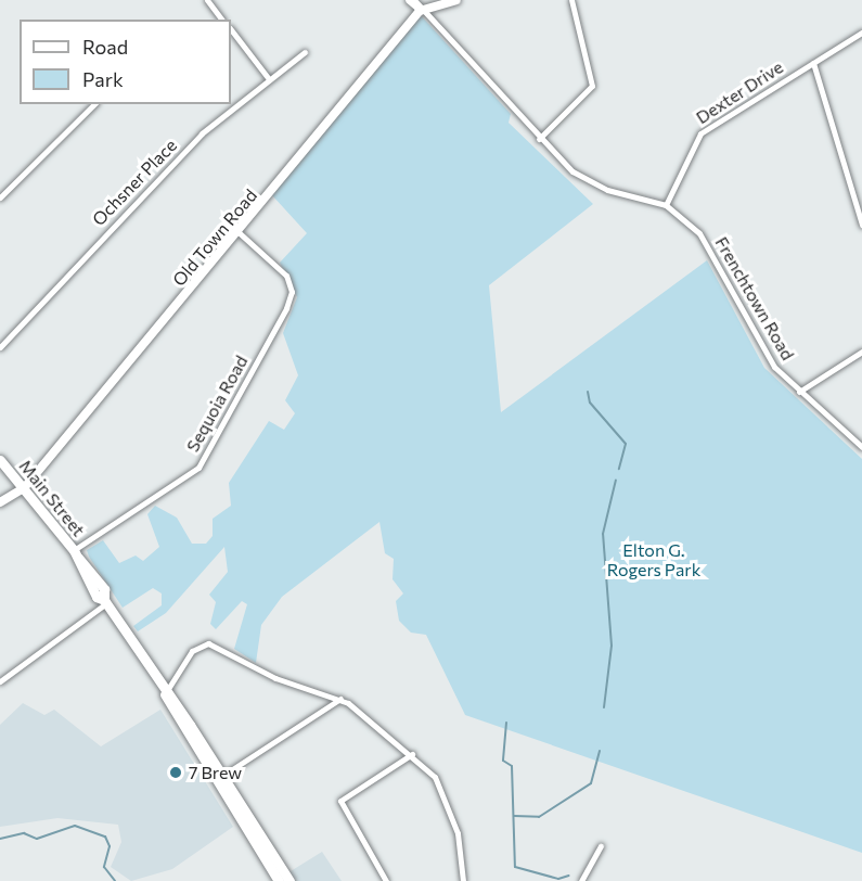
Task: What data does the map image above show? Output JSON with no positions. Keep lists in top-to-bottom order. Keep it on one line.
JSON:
{"streets":{"main road":["Old Town Road","Main Street"],"street":["Dexter Drive","Ochsner Place","Frenchtown Road","Sequoia Road"]},"crossings":[["Dexter Drive","Frenchtown Road"],["Old Town Road","Frenchtown Road"],["Old Town Road","Sequoia Road"],["Old Town Road","Main Street"],["Sequoia Road","Main Street"]],"parks":["Elton G. Rogers Park"],"places":["7 Brew"],"legend":["Road","Park"]}
